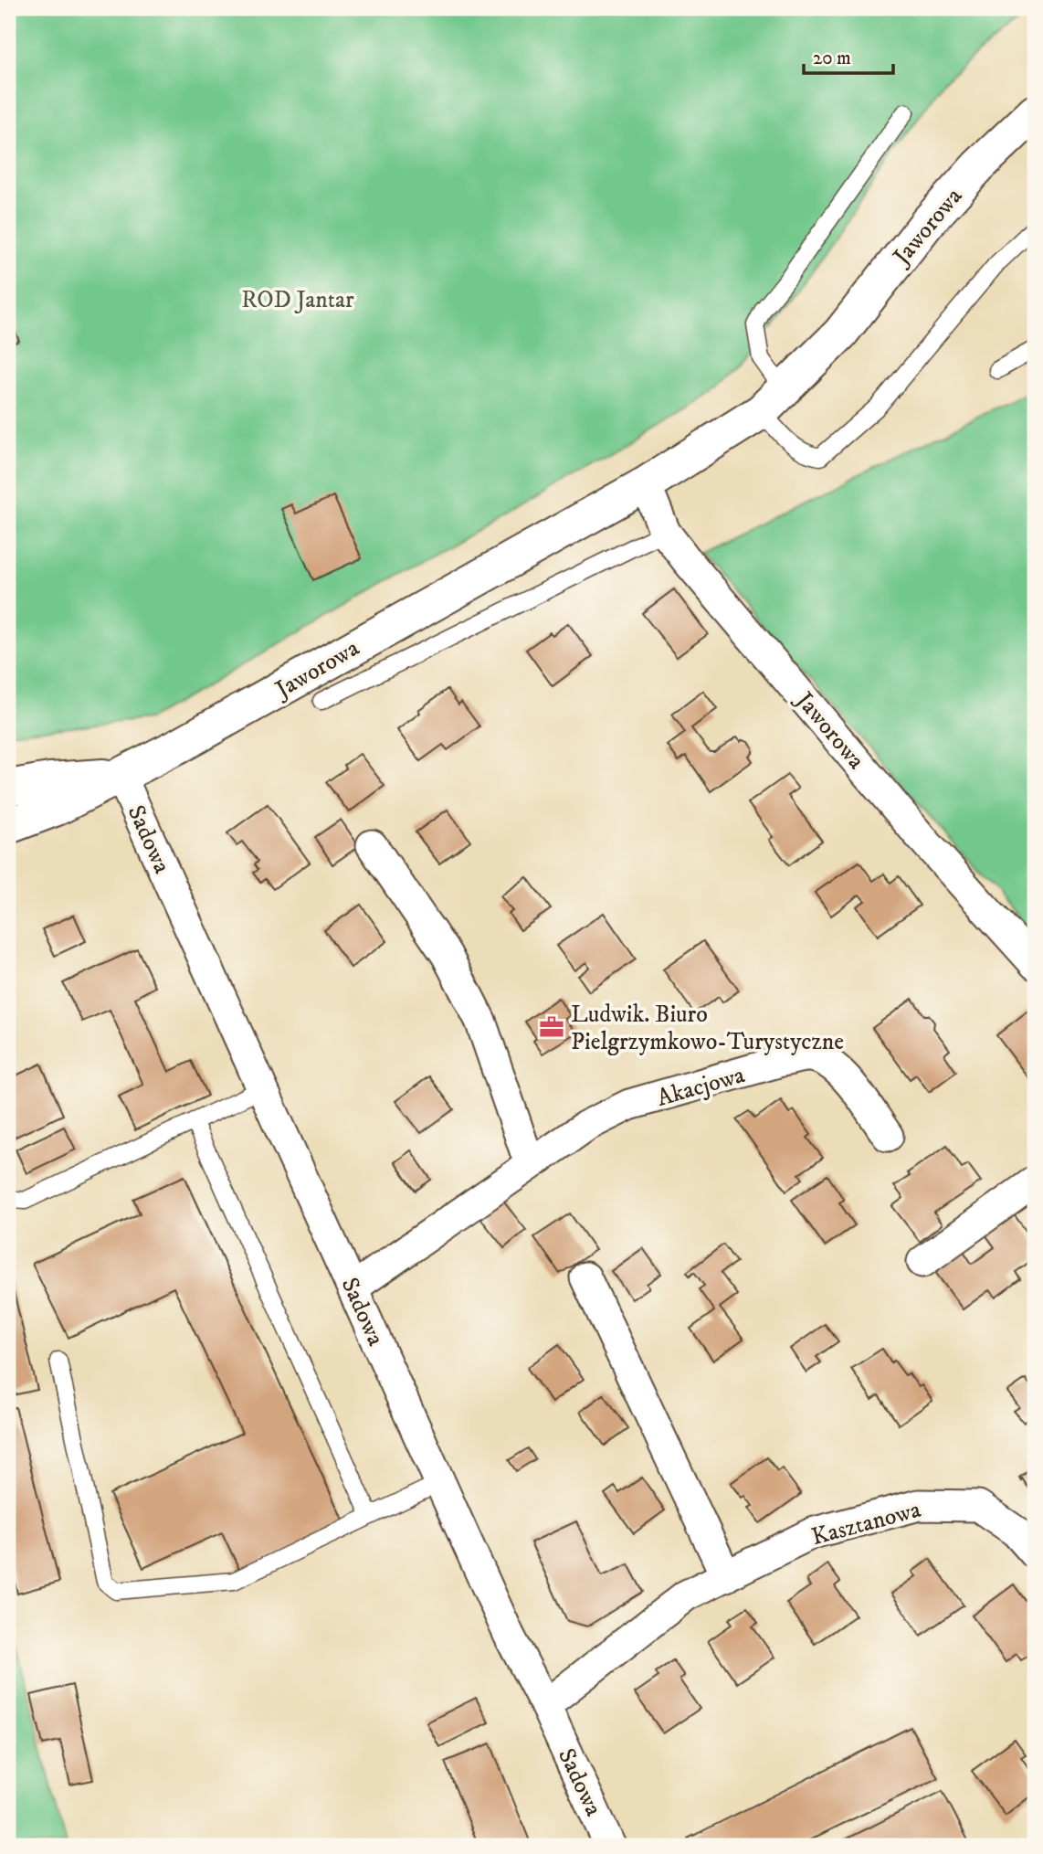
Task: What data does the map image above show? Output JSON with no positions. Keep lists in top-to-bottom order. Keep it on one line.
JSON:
{"streets":{"street":["Jaworowa","Sadowa","Akacjowa","Kasztanowa"]},"crossings":[["Jaworowa","Sadowa"],["Sadowa","Akacjowa"],["Sadowa","Kasztanowa"]],"parks":["ROD Jantar"],"places":{"office":["Ludwik. Biuro Pielgrzymkowo-Turystyczne"]},"scale_bar":"20 m"}
